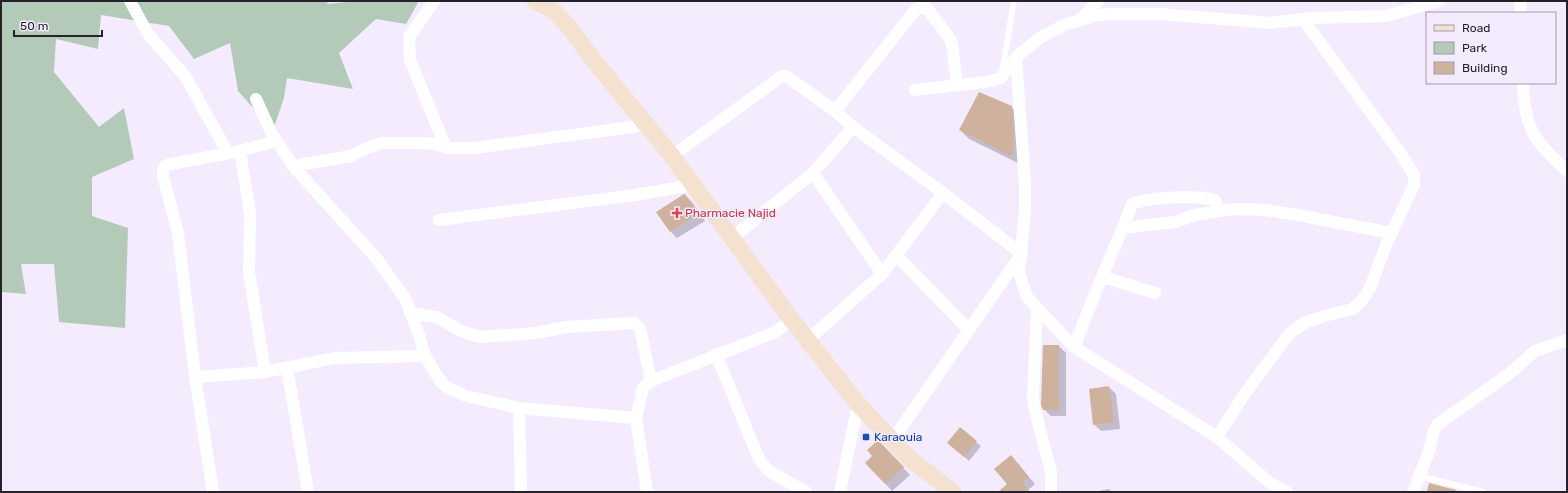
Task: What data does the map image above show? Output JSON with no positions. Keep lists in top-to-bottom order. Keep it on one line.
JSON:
{"places":{"health":["Pharmacie Najid"],"transit":["Karaouia"]},"legend":["Road","Park","Building"],"scale_bar":"50 m"}
